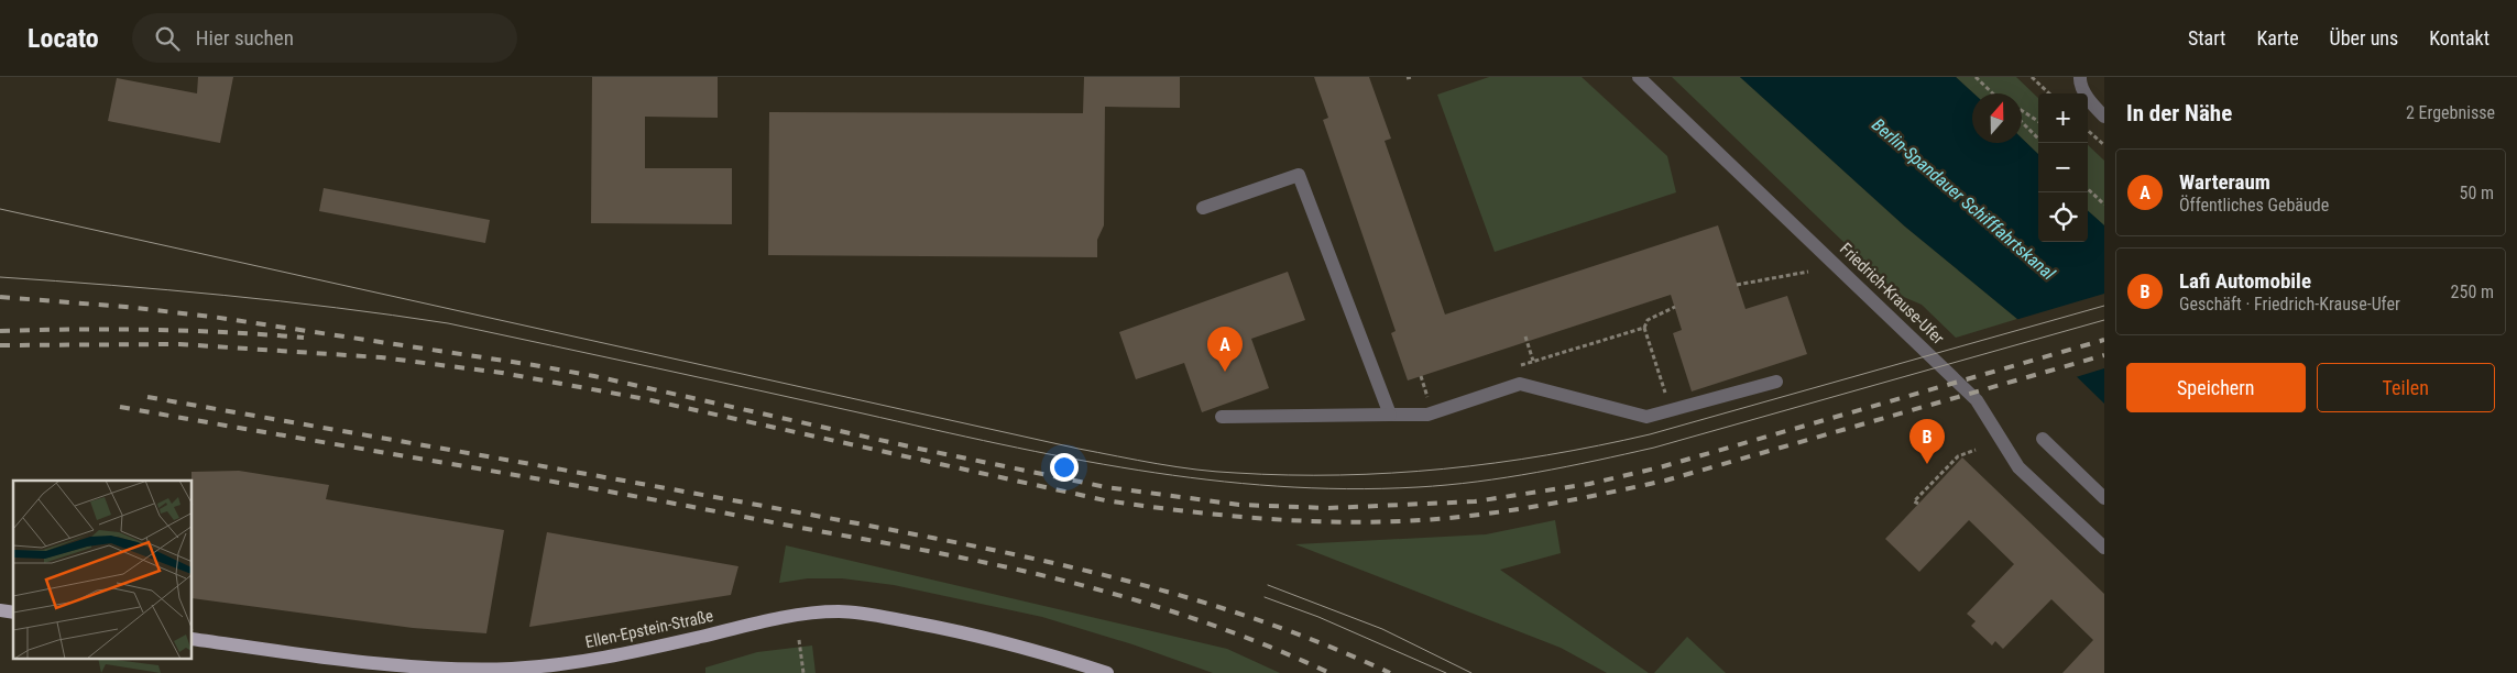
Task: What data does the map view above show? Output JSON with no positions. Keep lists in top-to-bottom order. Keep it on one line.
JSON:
{"streets":{"main road":["Ellen-Epstein-Straße"],"street":["Friedrich-Krause-Ufer"]},"water":["Berlin-Spandauer Schifffahrtskanal"],"north":"top","page":{"header":"Locato","search":"Hier suchen","nav":["Start","Karte","Über uns","Kontakt"],"heading":["In der Nähe","2 Ergebnisse"],"map_buttons":["+","−"],"list":[{"mark":"A","name":"Warteraum","note":"Öffentliches Gebäude","value":"50 m"},{"mark":"B","name":"Lafi Automobile","note":"Geschäft · Friedrich-Krause-Ufer","value":"250 m"}],"pins":["A","B"],"buttons":["Speichern","Teilen"]}}
